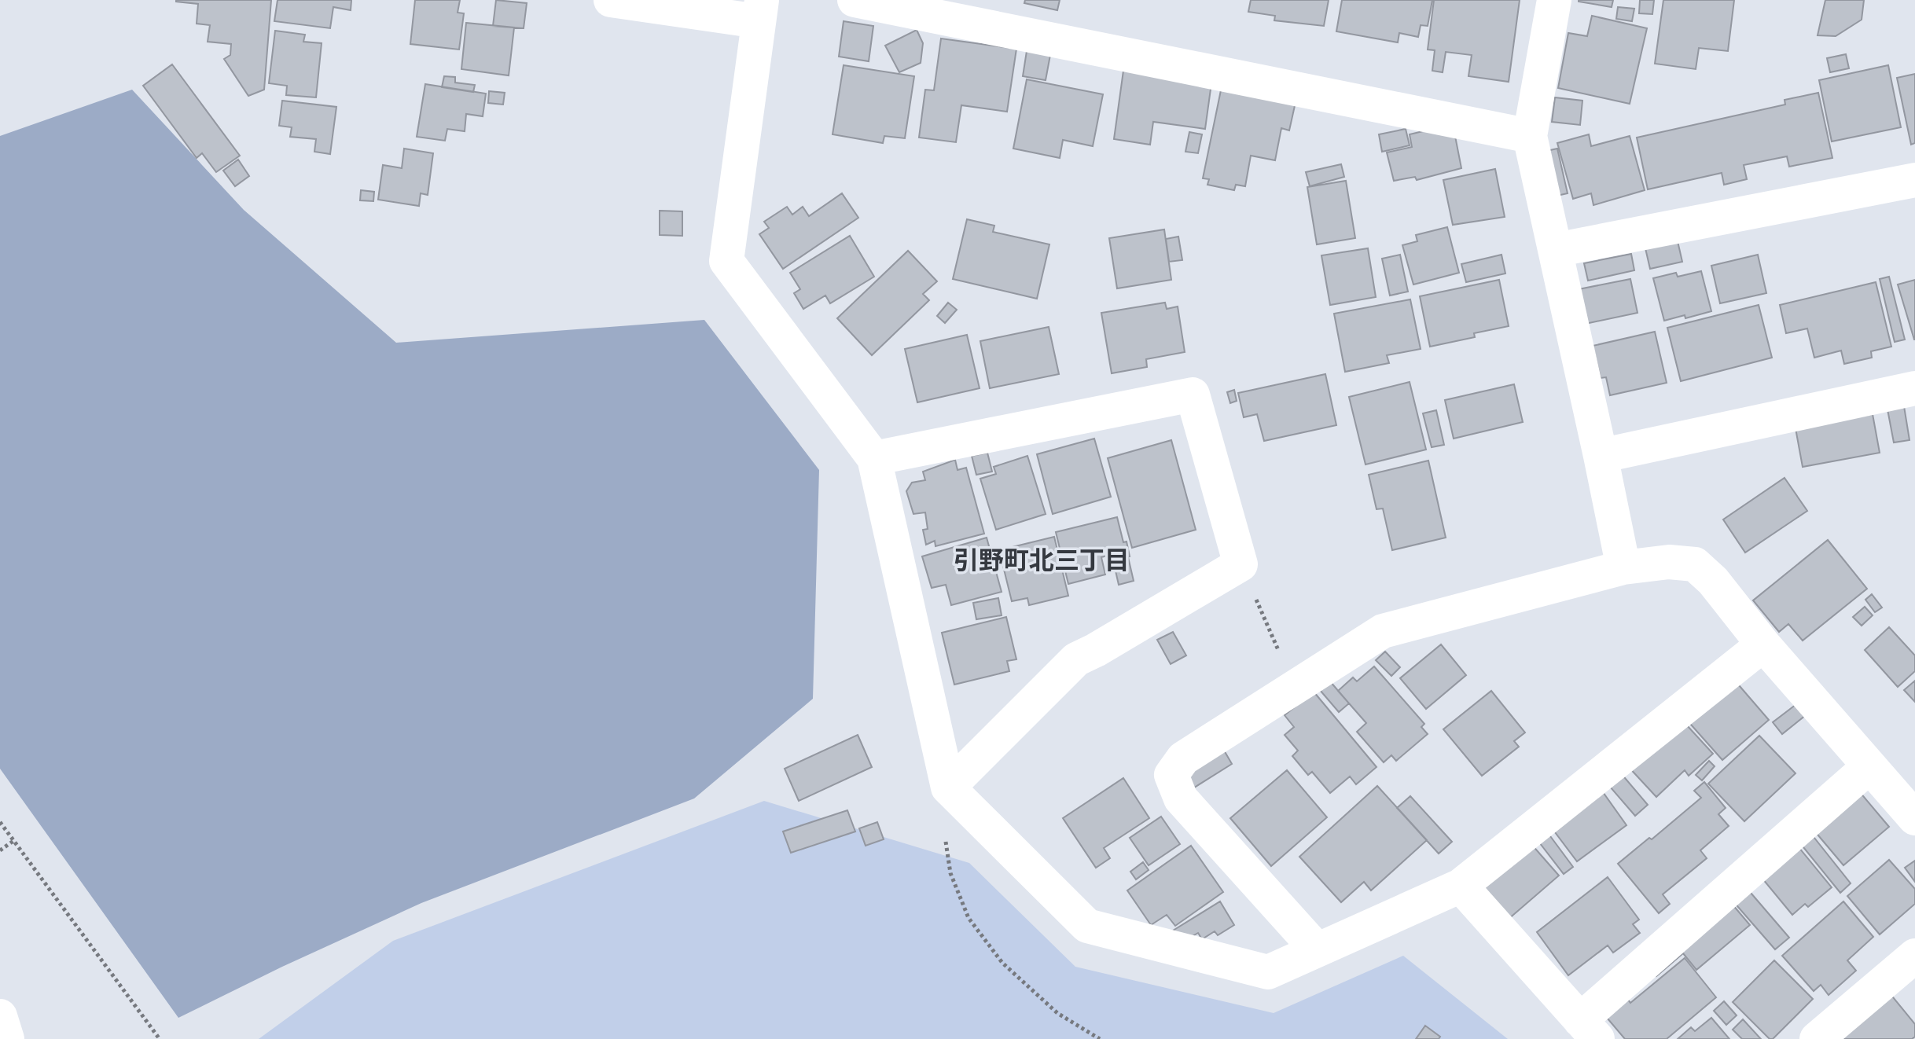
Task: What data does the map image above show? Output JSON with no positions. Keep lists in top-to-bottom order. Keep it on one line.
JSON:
{"districts":["引野町北三丁目"]}
